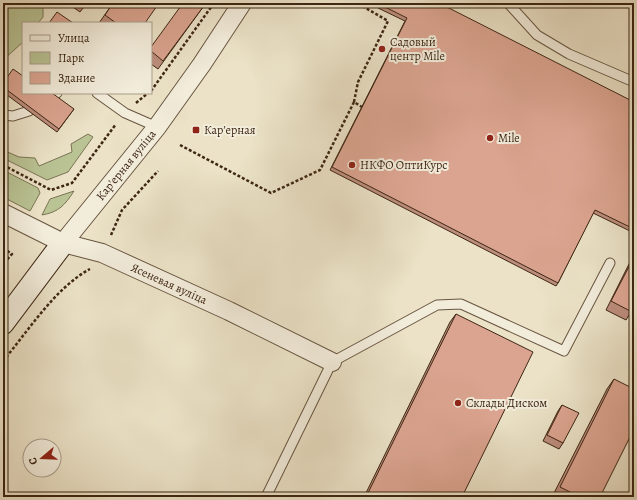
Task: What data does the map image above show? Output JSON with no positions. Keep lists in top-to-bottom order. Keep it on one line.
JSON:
{"streets":{"street":["Карʼерная вуліца","Ясеневая вуліца"]},"crossings":[["Карʼерная вуліца","Ясеневая вуліца"]],"places":{"other":["Садовый центр Mile","Mile","НКФО ОптиКурс","Склады Диском"],"transit":["Карʼерная"]},"legend":["Улица","Парк","Здание"],"north":"left"}
